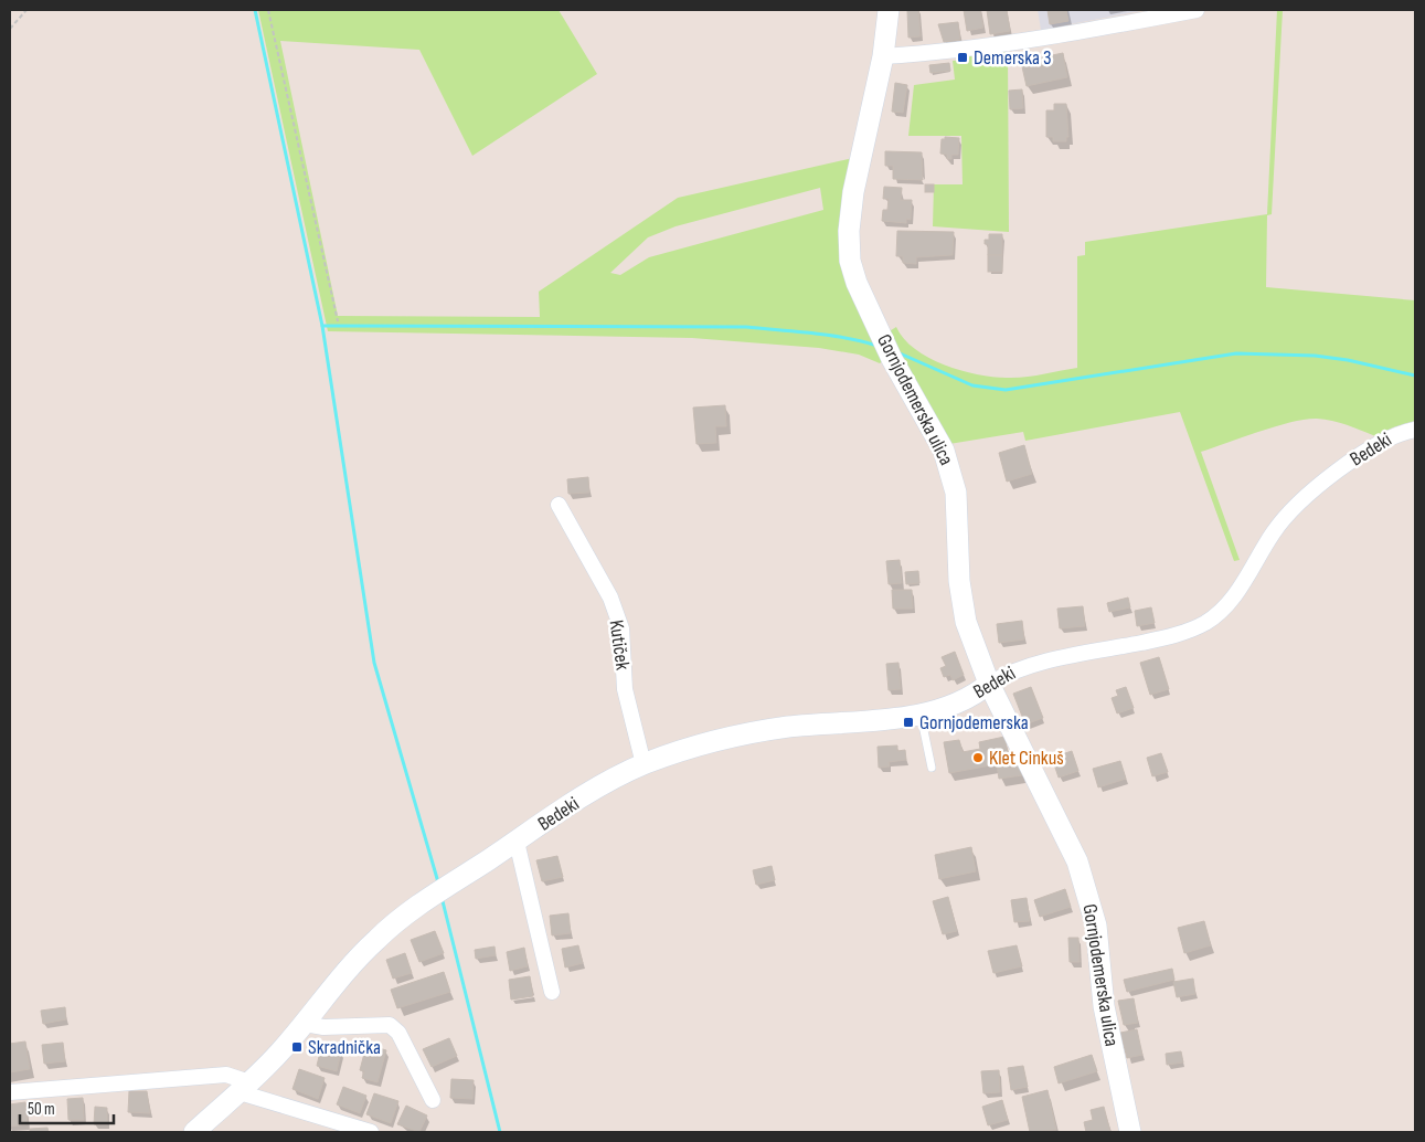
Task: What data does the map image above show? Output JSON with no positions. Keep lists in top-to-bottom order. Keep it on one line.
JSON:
{"streets":{"street":["Gornjodemerska ulica","Bedeki","Kutiček"]},"crossings":[["Gornjodemerska ulica","Bedeki"],["Bedeki","Kutiček"]],"places":{"transit":["Demerska 3","Gornjodemerska","Skradnička"],"other":["Klet Cinkuš"]},"scale_bar":"50 m"}
